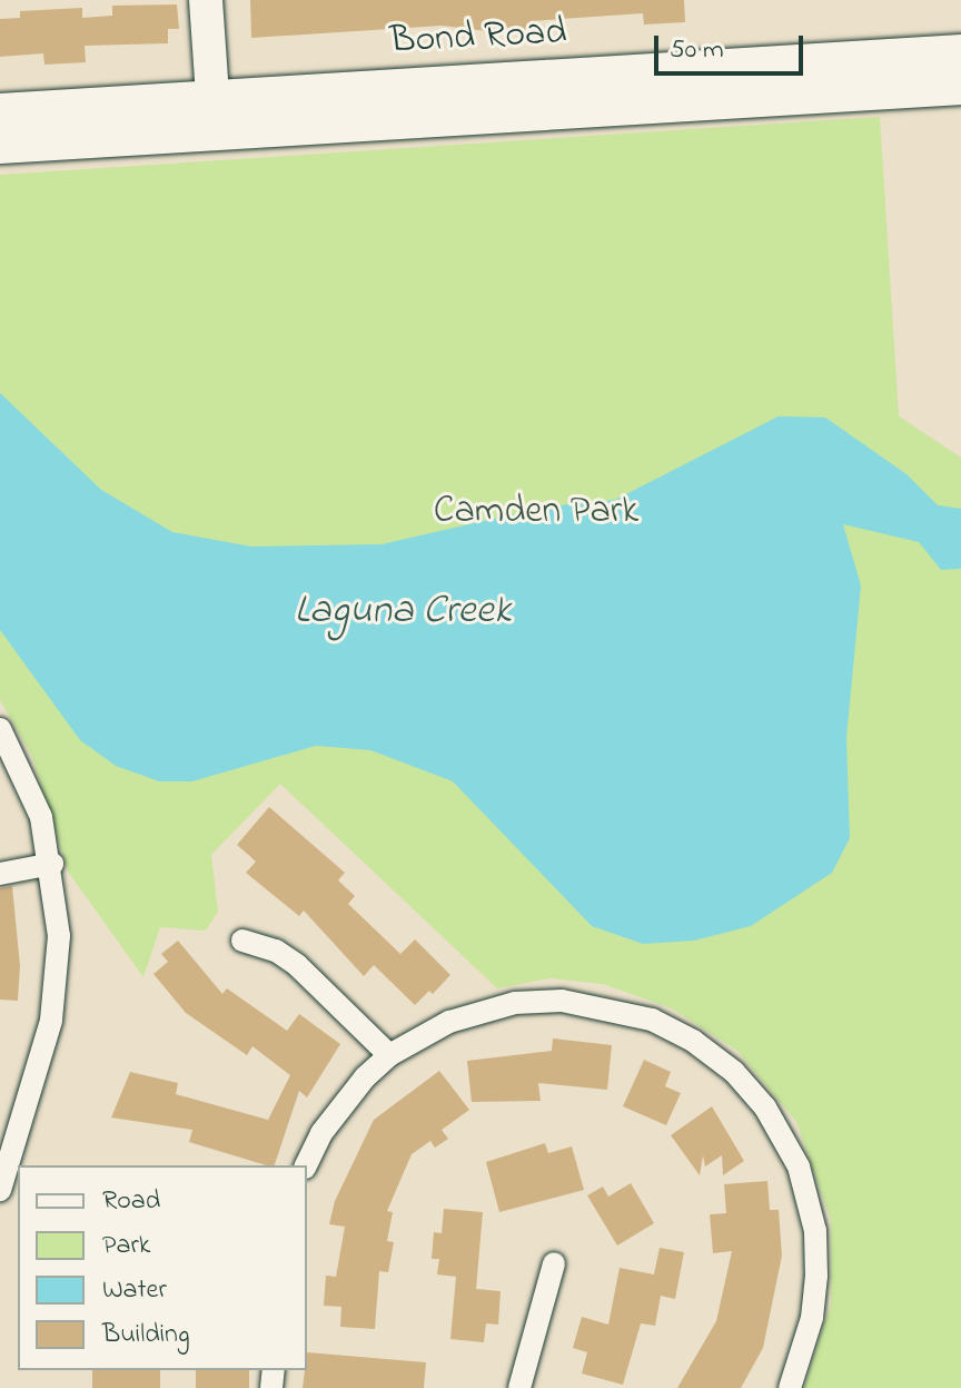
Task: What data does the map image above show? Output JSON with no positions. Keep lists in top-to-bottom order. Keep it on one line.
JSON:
{"streets":{"main road":["Bond Road"]},"water":["Laguna Creek"],"parks":["Camden Park"],"legend":["Road","Park","Water","Building"],"scale_bar":"50 m"}
